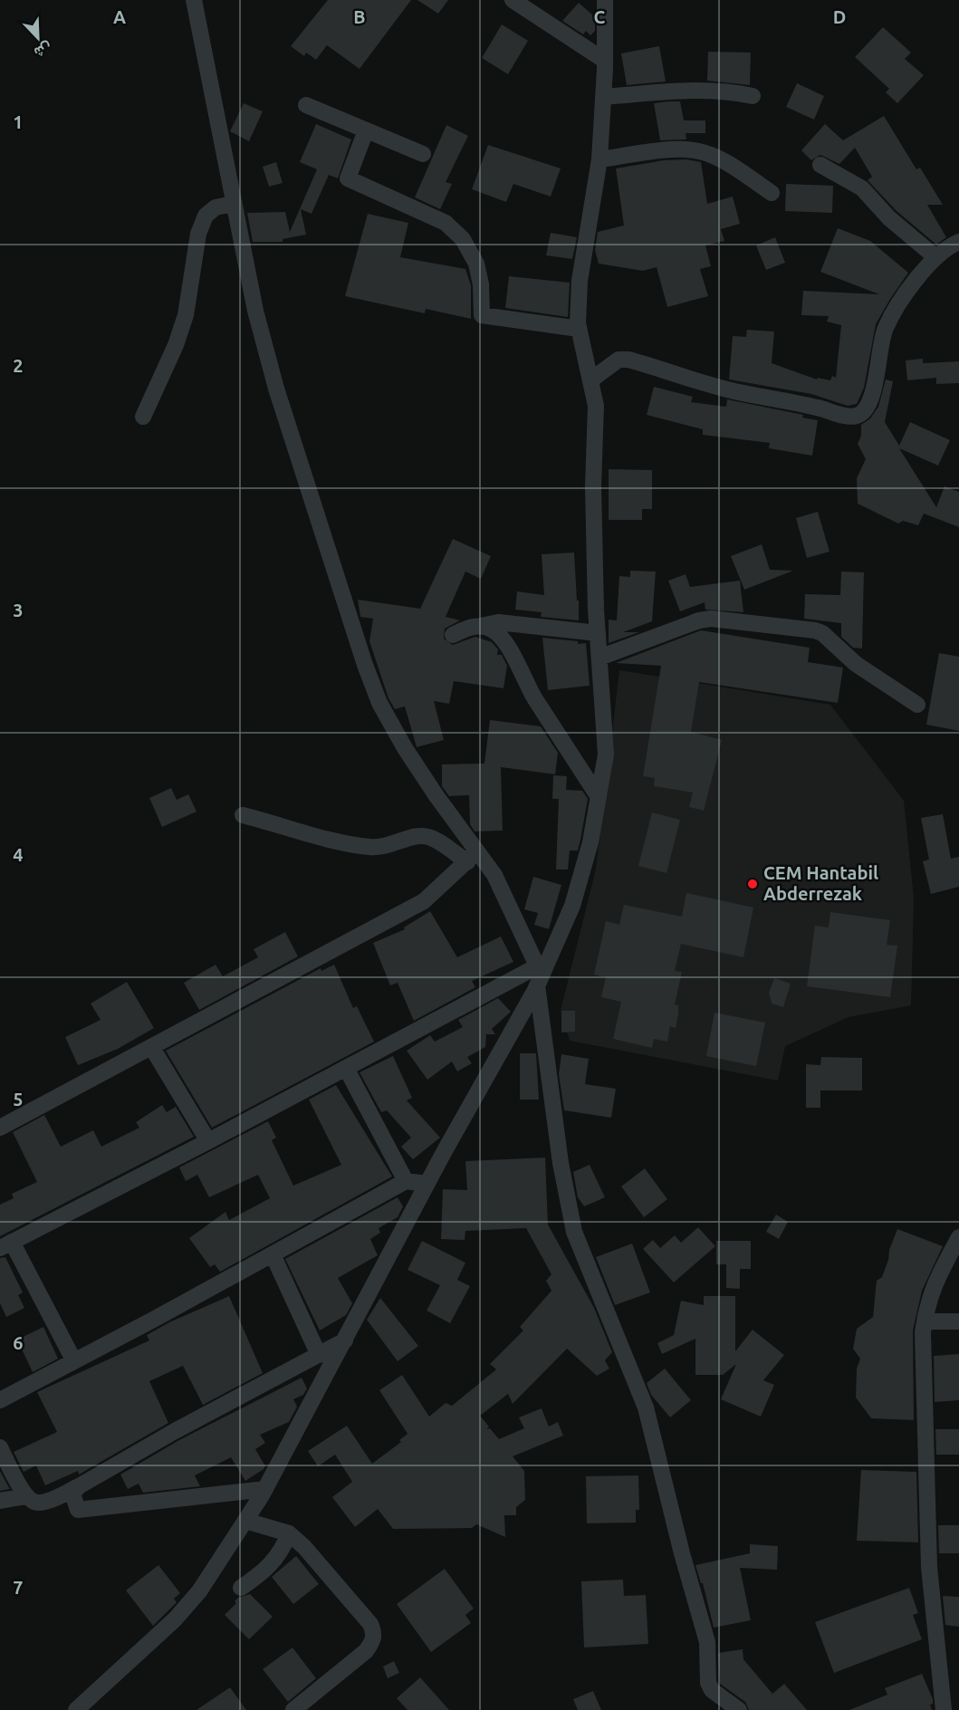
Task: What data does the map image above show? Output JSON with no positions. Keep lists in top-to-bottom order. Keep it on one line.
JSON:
{"places":["CEM Hantabil Abderrezak"],"north":"bottom right","grid":{"columns":["A","B","C","D"],"rows":["1","2","3","4","5","6","7"]}}
